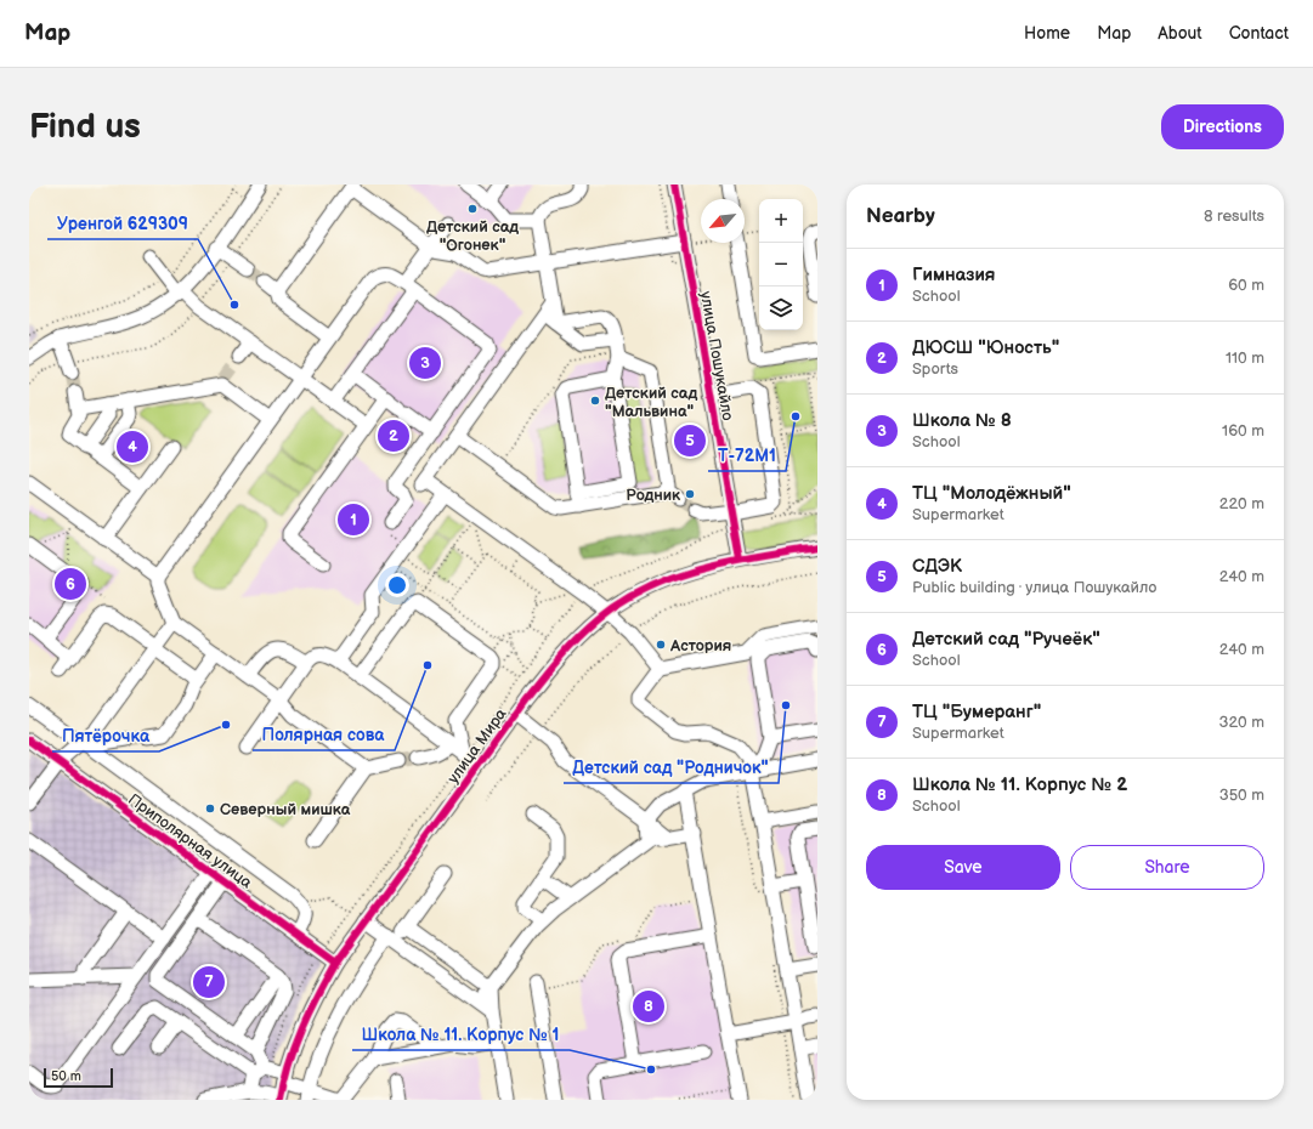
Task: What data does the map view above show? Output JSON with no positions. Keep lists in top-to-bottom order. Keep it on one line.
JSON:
{"streets":{"street":["улица Пошукайло","улица Мира","Приполярная улица"]},"crossings":[["улица Пошукайло","улица Мира"],["улица Мира","Приполярная улица"]],"places":["Детский сад \"Огонек\"","Уренгой 629309","Детский сад \"Мальвина\"","Т-72М1","Родник","Астория","Полярная сова","Детский сад \"Родничок\"","Пятёрочка","Северный мишка","Школа № 11. Корпус № 1"],"scale_bar":"50 m","north":"bottom left","page":{"header":"Map","nav":["Home","Map","About","Contact"],"buttons":["Directions",["Save","Share"]],"title":"Find us","heading":["Nearby","8 results"],"map_buttons":["+","−"],"list":[{"mark":"1","name":"Гимназия","note":"School","value":"60 m"},{"mark":"2","name":"ДЮСШ \"Юность\"","note":"Sports","value":"110 m"},{"mark":"3","name":"Школа № 8","note":"School","value":"160 m"},{"mark":"4","name":"ТЦ \"Молодёжный\"","note":"Supermarket","value":"220 m"},{"mark":"5","name":"СДЭК","note":"Public building · улица Пошукайло","value":"240 m"},{"mark":"6","name":"Детский сад \"Ручеёк\"","note":"School","value":"240 m"},{"mark":"7","name":"ТЦ \"Бумеранг\"","note":"Supermarket","value":"320 m"},{"mark":"8","name":"Школа № 11. Корпус № 2","note":"School","value":"350 m"}],"pins":["3","2","5","4","1","6","7","8"],"scale":"50 m"}}
